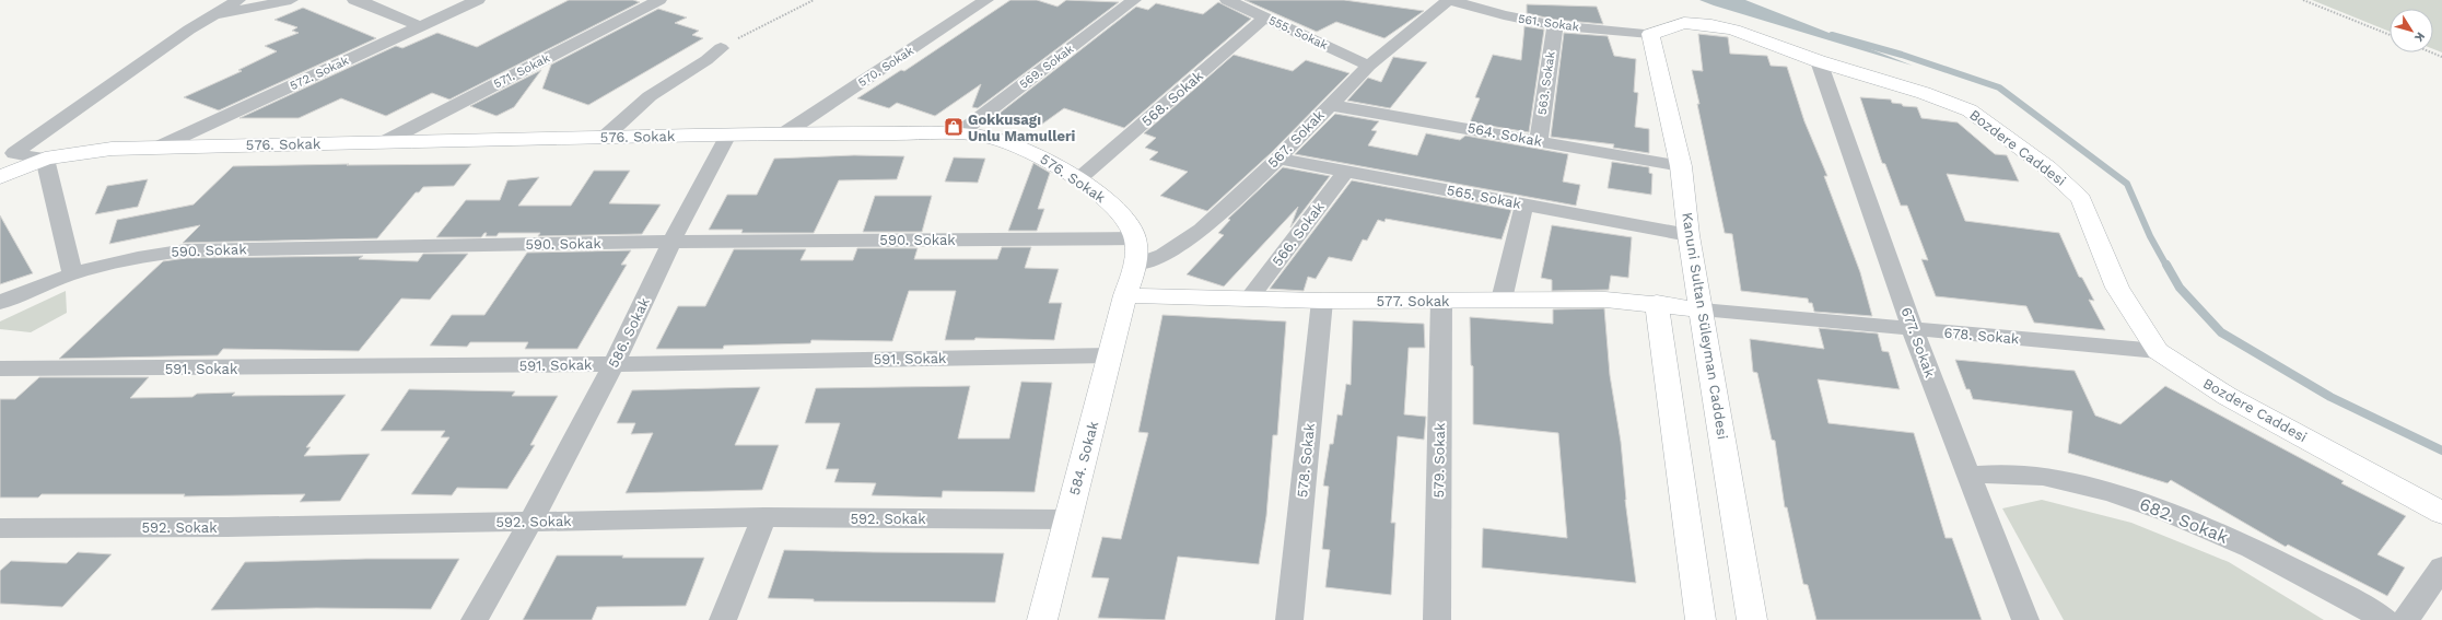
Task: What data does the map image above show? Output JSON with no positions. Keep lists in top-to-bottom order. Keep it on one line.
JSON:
{"streets":{"street":["561. Sokak","555. Sokak","570. Sokak","569. Sokak","571. Sokak","572. Sokak","563. Sokak","568. Sokak","564. Sokak","576. Sokak","567. Sokak","Bozdere Caddesi","565. Sokak","566. Sokak","590. Sokak","577. Sokak","Kanuni Sultan Süleyman Caddesi","586. Sokak","678. Sokak","677. Sokak","591. Sokak","584. Sokak","578. Sokak","579. Sokak","592. Sokak","682. Sokak"]},"crossings":[["561. Sokak","563. Sokak"],["561. Sokak","567. Sokak"],["561. Sokak","Bozdere Caddesi"],["561. Sokak","Kanuni Sultan Süleyman Caddesi"],["555. Sokak","568. Sokak"],["555. Sokak","567. Sokak"],["570. Sokak","576. Sokak"],["569. Sokak","576. Sokak"],["571. Sokak","576. Sokak"],["572. Sokak","576. Sokak"],["563. Sokak","564. Sokak"],["568. Sokak","576. Sokak"],["564. Sokak","567. Sokak"],["564. Sokak","Kanuni Sultan Süleyman Caddesi"],["576. Sokak","567. Sokak"],["576. Sokak","590. Sokak"],["576. Sokak","577. Sokak"],["576. Sokak","586. Sokak"],["576. Sokak","584. Sokak"],["567. Sokak","565. Sokak"],["Bozdere Caddesi","Kanuni Sultan Süleyman Caddesi"],["Bozdere Caddesi","678. Sokak"],["Bozdere Caddesi","677. Sokak"],["565. Sokak","566. Sokak"],["565. Sokak","Kanuni Sultan Süleyman Caddesi"],["566. Sokak","577. Sokak"],["590. Sokak","586. Sokak"],["577. Sokak","Kanuni Sultan Süleyman Caddesi"],["577. Sokak","678. Sokak"],["577. Sokak","584. Sokak"],["577. Sokak","578. Sokak"],["577. Sokak","579. Sokak"],["Kanuni Sultan Süleyman Caddesi","678. Sokak"],["586. Sokak","591. Sokak"],["586. Sokak","592. Sokak"],["678. Sokak","677. Sokak"],["677. Sokak","682. Sokak"],["591. Sokak","584. Sokak"],["584. Sokak","592. Sokak"]],"places":{"shop":["Gokkusagı Unlu Mamulleri"]},"north":"bottom right"}
